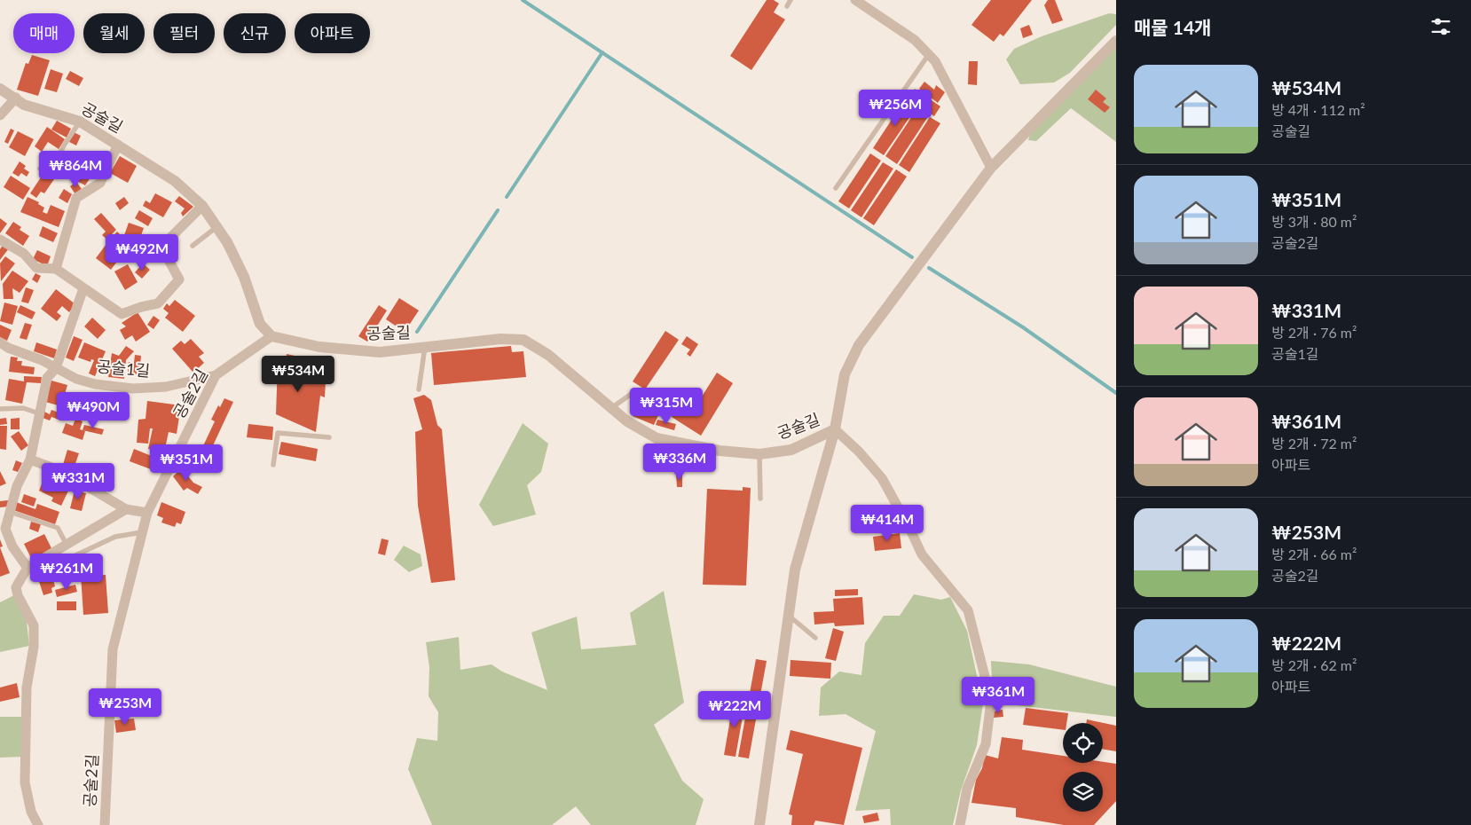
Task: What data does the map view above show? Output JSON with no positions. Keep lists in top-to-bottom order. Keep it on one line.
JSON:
{"streets":{"street":["공술길","공술1길","공술2길"]},"crossings":[["공술길","공술2길"],["공술1길","공술2길"]],"page":{"heading":"매물 14개","chip":["매매","월세","필터","신규","아파트"],"list":[{"name":"₩534M","note":"방 4개 · 112 m² · 공술길"},{"name":"₩351M","note":"방 3개 · 80 m² · 공술2길"},{"name":"₩331M","note":"방 2개 · 76 m² · 공술1길"},{"name":"₩361M","note":"방 2개 · 72 m² · 아파트"},{"name":"₩253M","note":"방 2개 · 66 m² · 공술2길"},{"name":"₩222M","note":"방 2개 · 62 m² · 아파트"}],"price":["₩256M","₩864M","₩492M","₩534M","₩315M","₩490M","₩336M","₩351M","₩331M","₩414M","₩261M","₩361M","₩253M","₩222M"]}}
